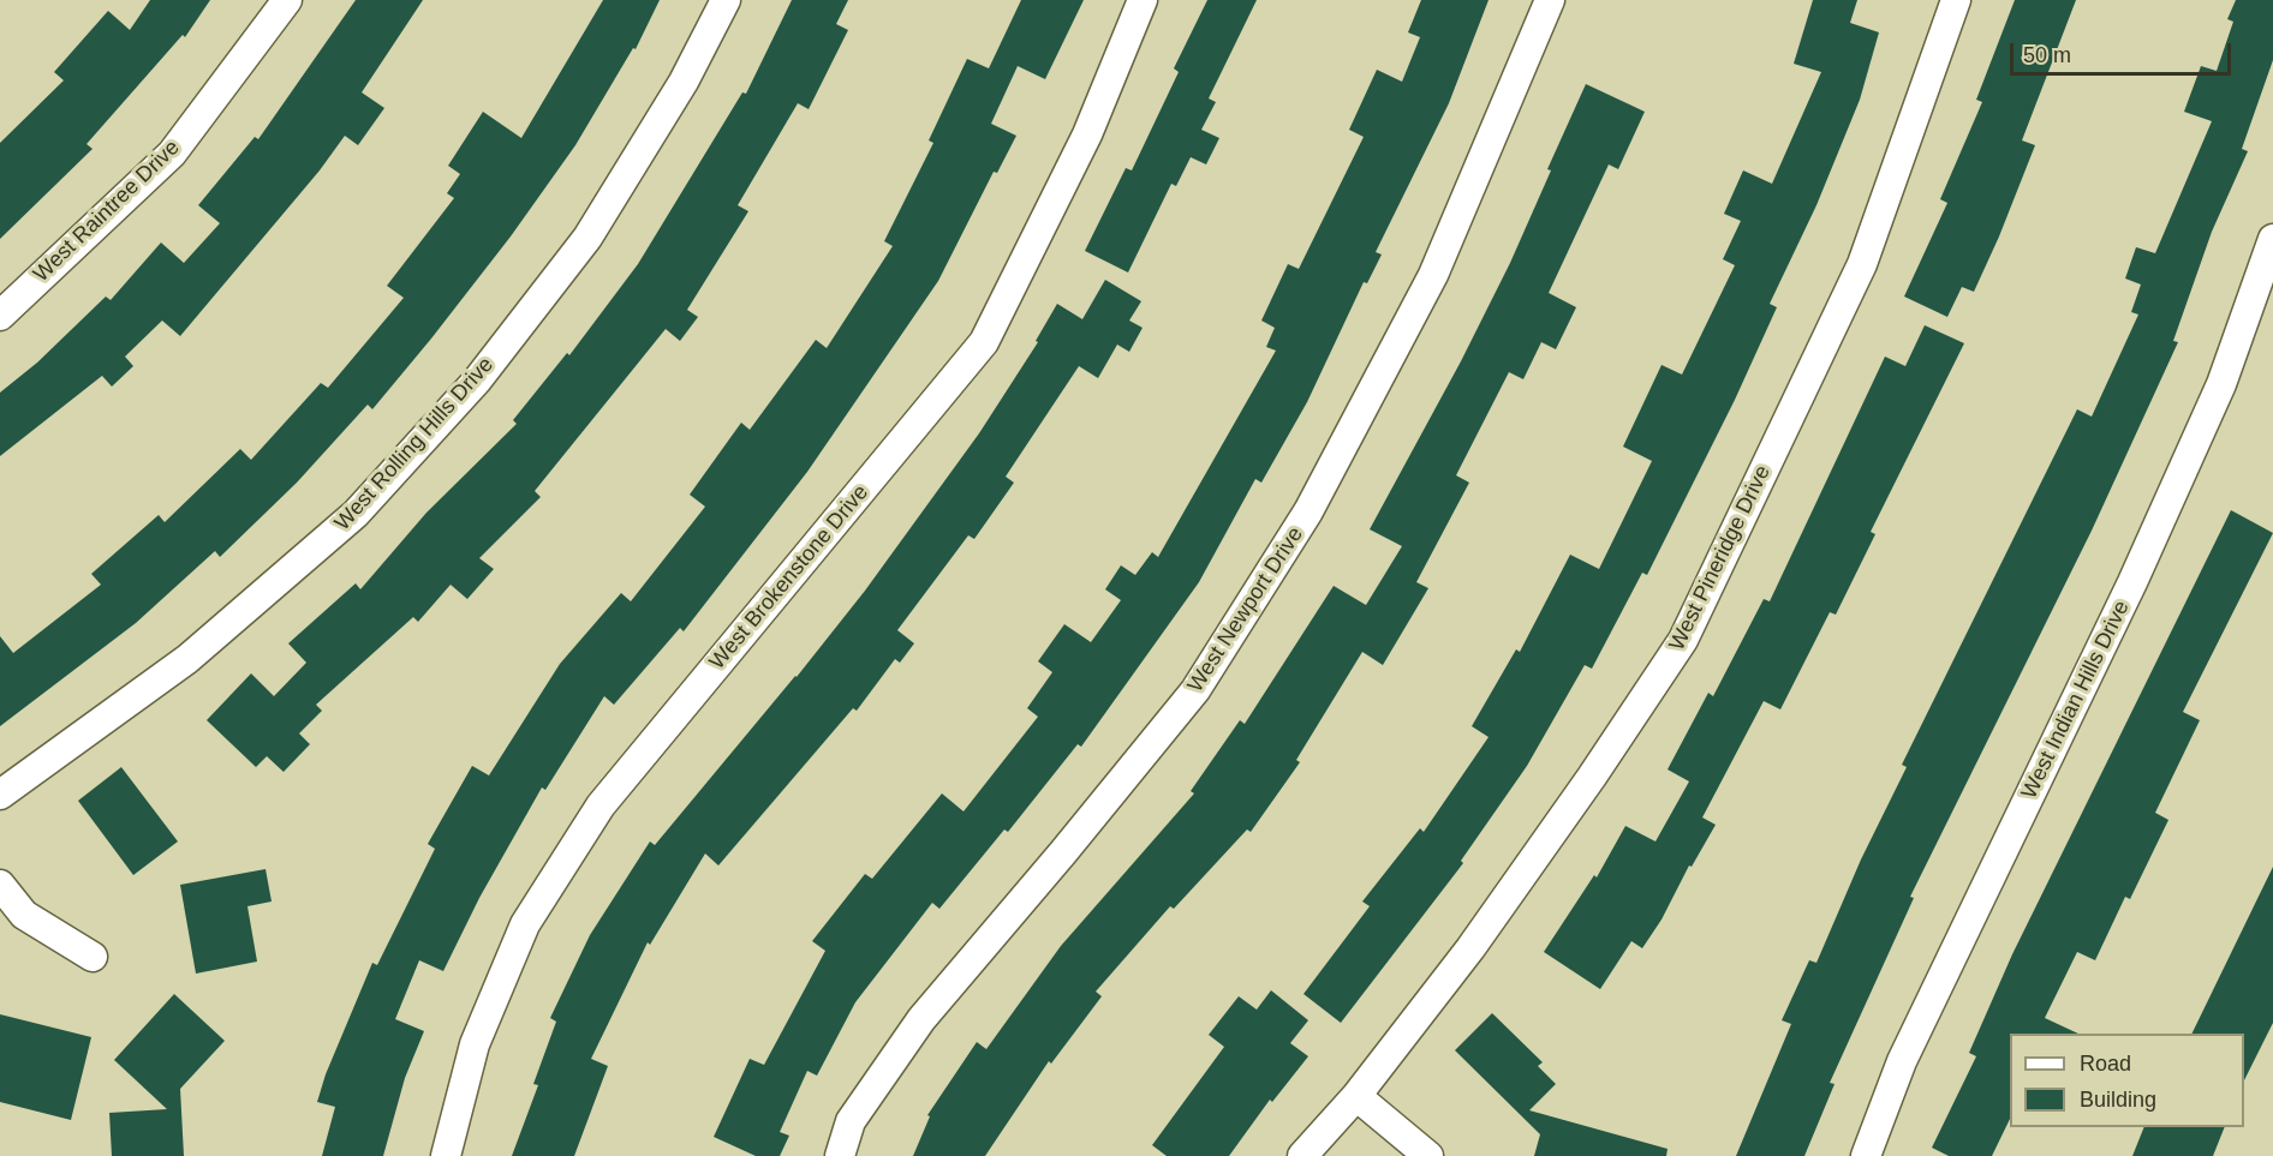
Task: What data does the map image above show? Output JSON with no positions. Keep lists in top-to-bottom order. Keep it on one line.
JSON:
{"streets":{"street":["West Raintree Drive","West Rolling Hills Drive","West Pineridge Drive","West Brokenstone Drive","West Newport Drive","West Indian Hills Drive"]},"legend":["Road","Building"],"scale_bar":"50 m"}
